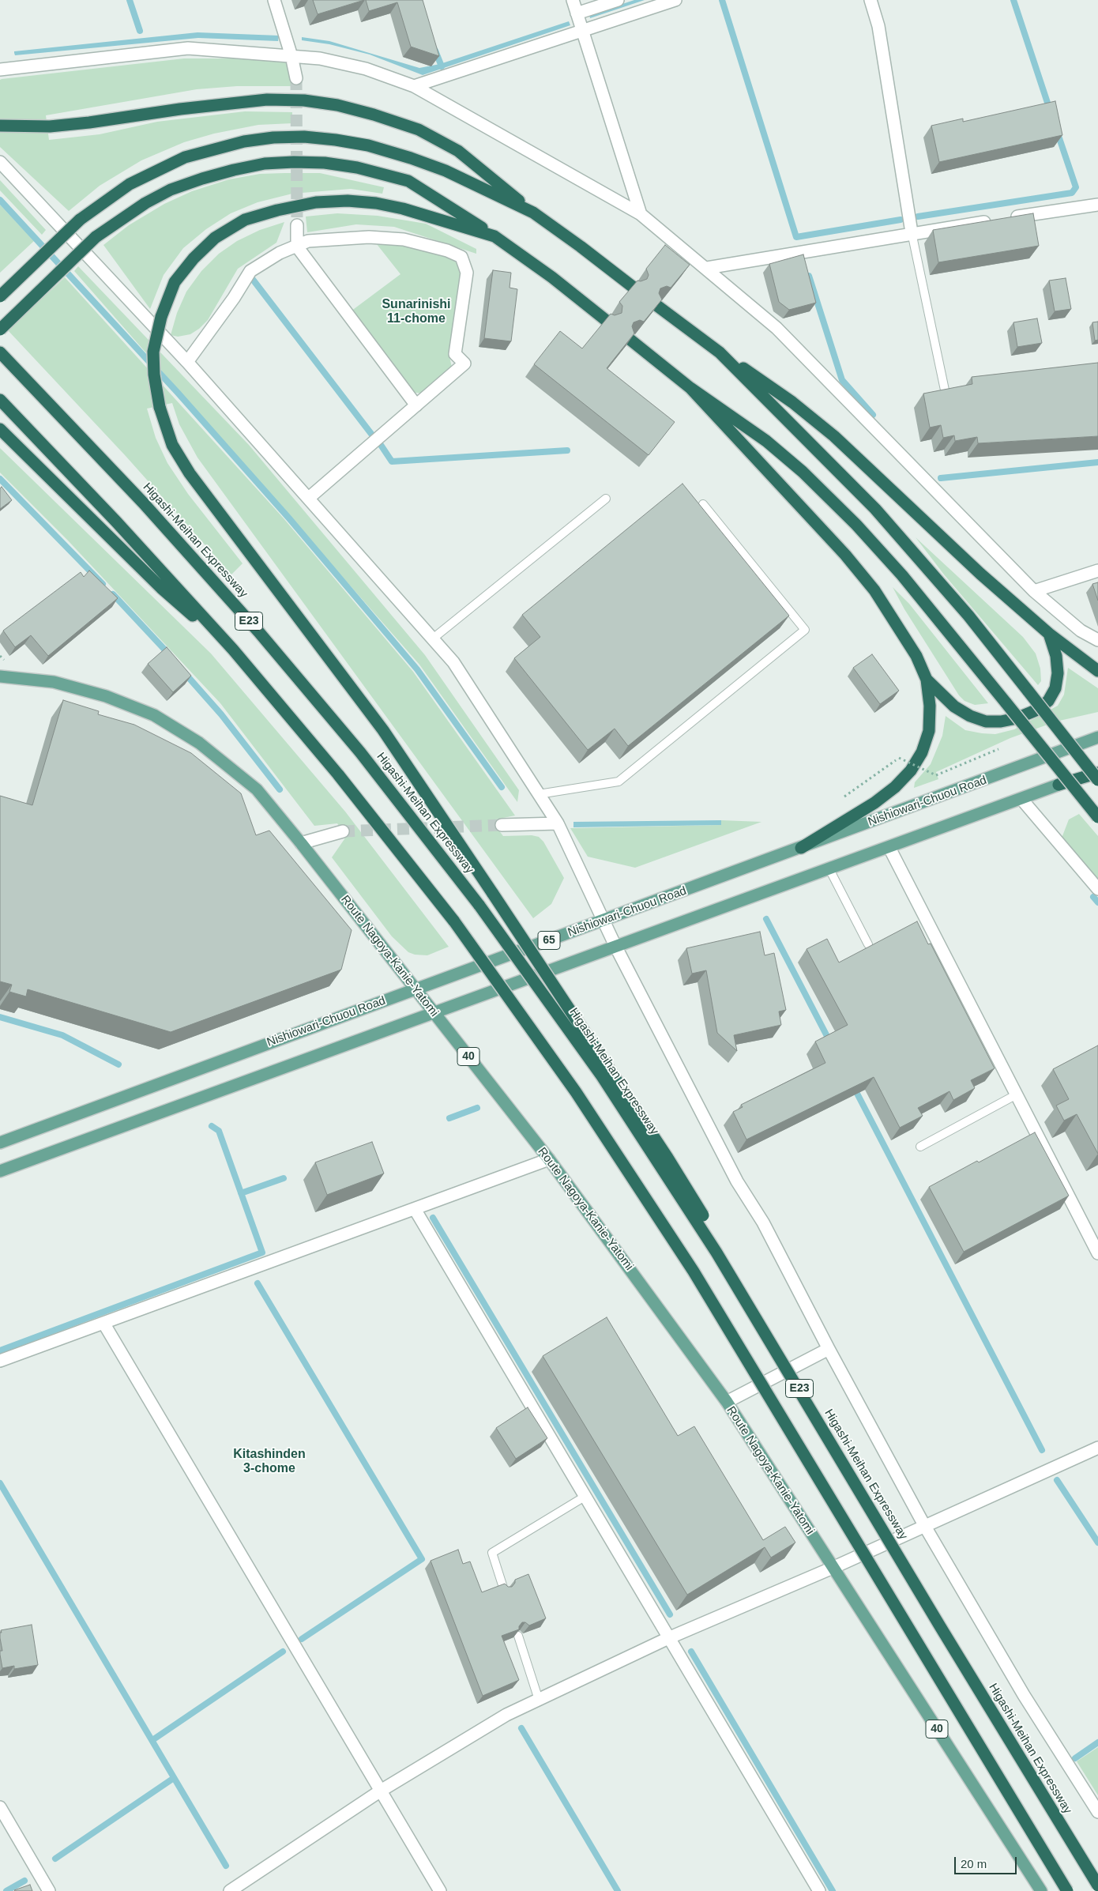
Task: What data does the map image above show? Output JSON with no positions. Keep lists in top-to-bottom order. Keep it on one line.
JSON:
{"streets":{"highway":["Higashi-Meihan Expressway","E23"],"main road":["Nishiowari-Chuou Road","65","Route Nagoya-Kanie-Yatomi","40"]},"crossings":[["Nishiowari-Chuou Road","Route Nagoya-Kanie-Yatomi"],["65","Route Nagoya-Kanie-Yatomi"]],"districts":["Sunarinishi 11-chome","Kitashinden 3-chome"],"scale_bar":"20 m"}
